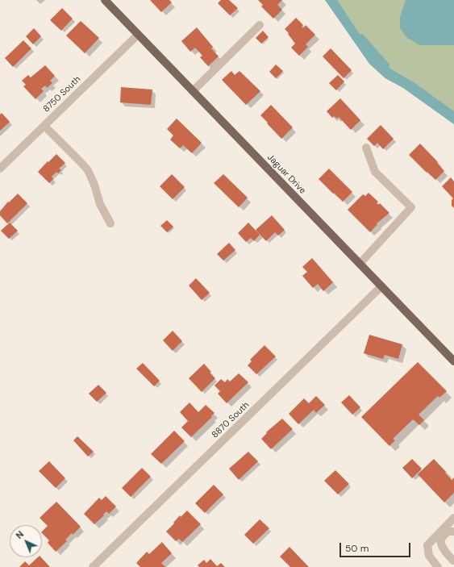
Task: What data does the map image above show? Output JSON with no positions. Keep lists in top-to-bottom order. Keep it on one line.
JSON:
{"streets":{"main road":["Jaguar Drive"],"street":["8750 South","8870 South"]},"crossings":[["8750 South","Jaguar Drive"],["Jaguar Drive","8870 South"]],"scale_bar":"50 m","north":"top left"}
